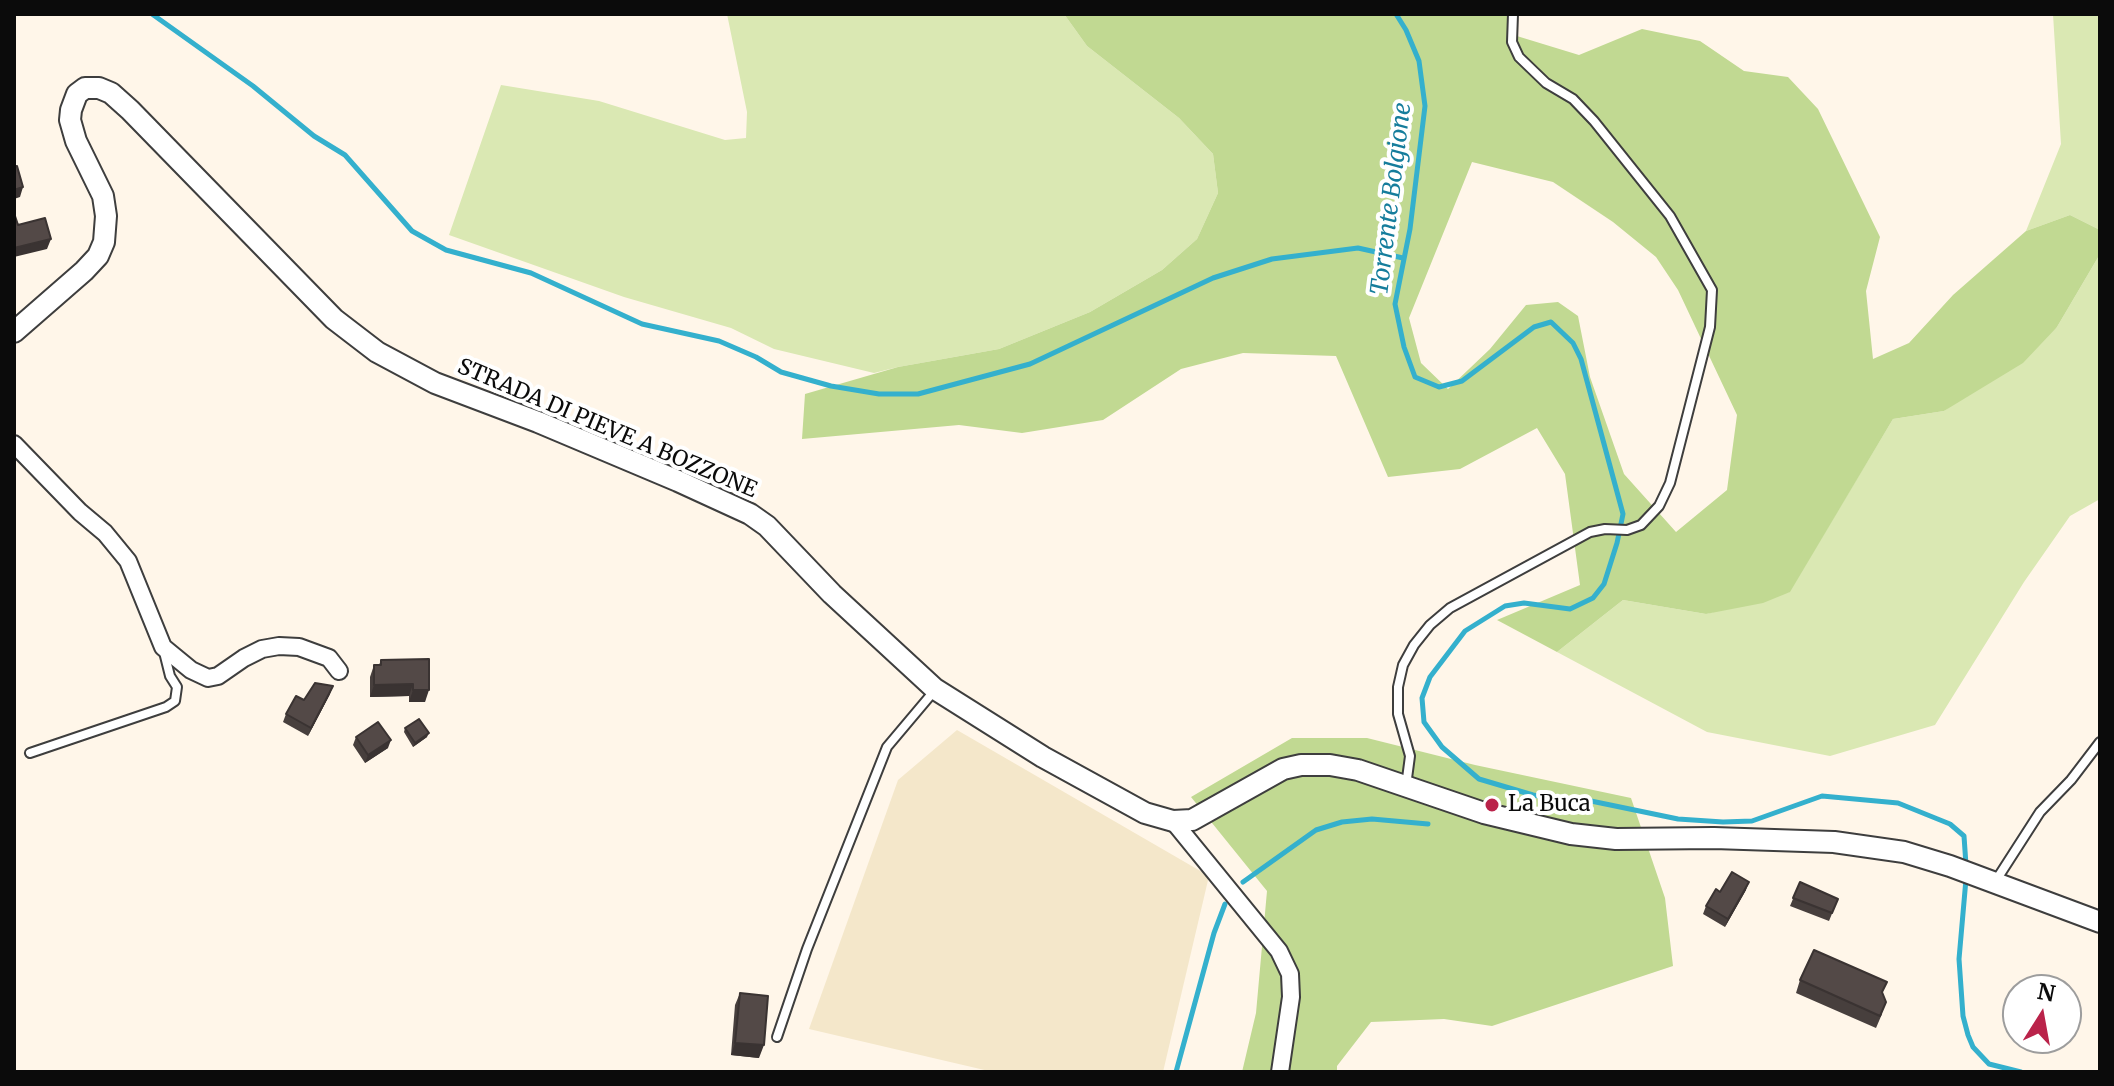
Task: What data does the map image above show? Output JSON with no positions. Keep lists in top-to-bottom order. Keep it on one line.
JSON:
{"streets":{"street":["STRADA DI PIEVE A BOZZONE"]},"water":["Torrente Bolgione"],"places":["La Buca"],"north":"top"}
